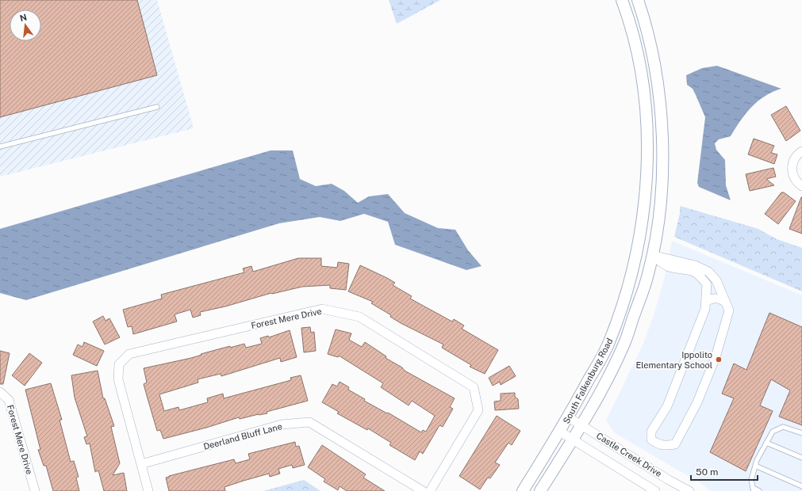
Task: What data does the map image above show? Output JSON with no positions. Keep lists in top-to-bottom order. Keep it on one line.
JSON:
{"streets":{"street":["Forest Mere Drive","South Falkenburg Road","Deerland Bluff Lane","Castle Creek Drive"]},"crossings":[["Forest Mere Drive","Deerland Bluff Lane"],["South Falkenburg Road","Castle Creek Drive"]],"places":["Ippolito Elementary School"],"scale_bar":"50 m","north":"top"}
